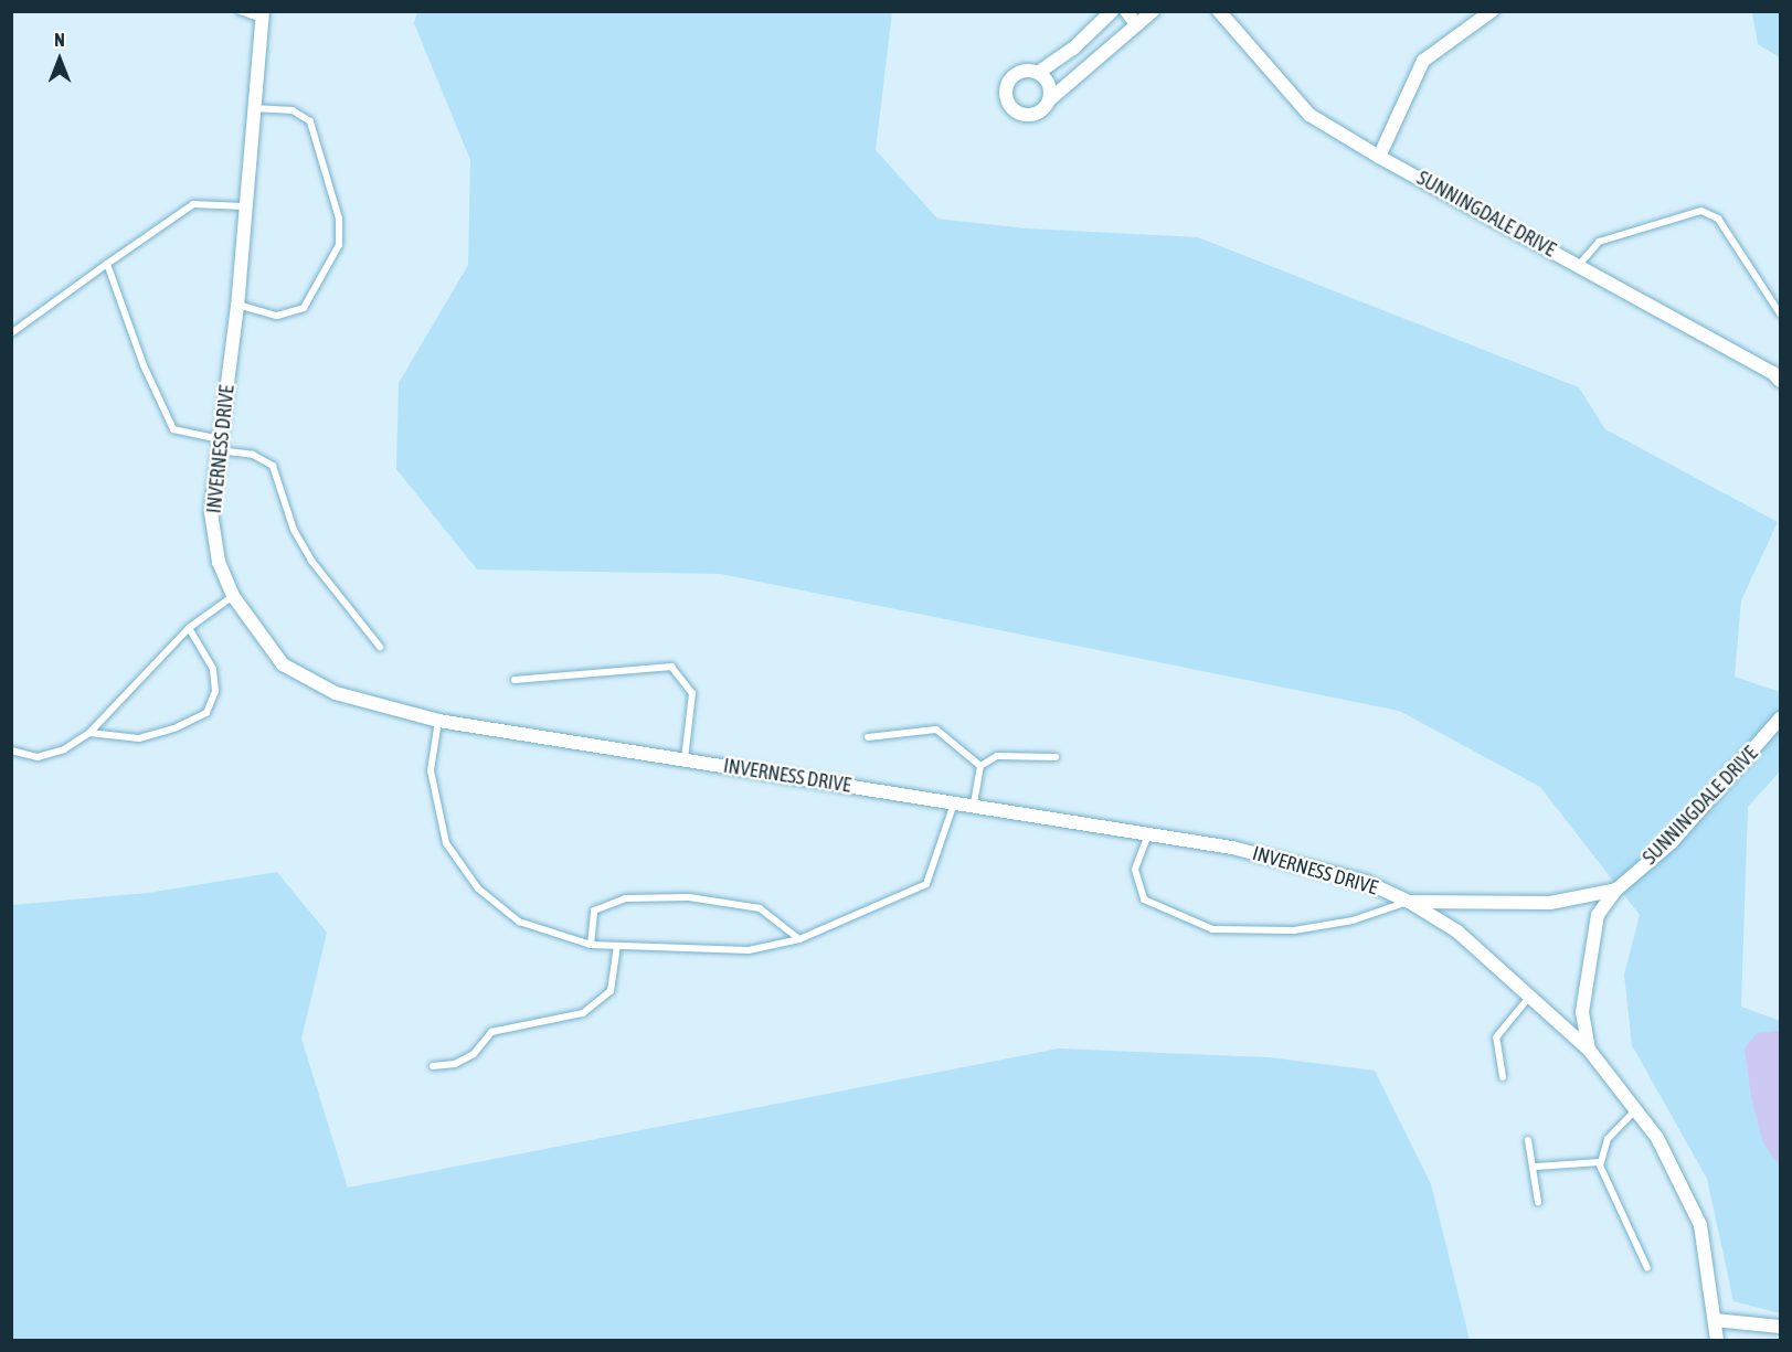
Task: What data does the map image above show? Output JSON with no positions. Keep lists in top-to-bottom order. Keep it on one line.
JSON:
{"streets":{"street":["SUNNINGDALE DRIVE","INVERNESS DRIVE"]},"crossings":[["SUNNINGDALE DRIVE","INVERNESS DRIVE"]],"north":"top"}
